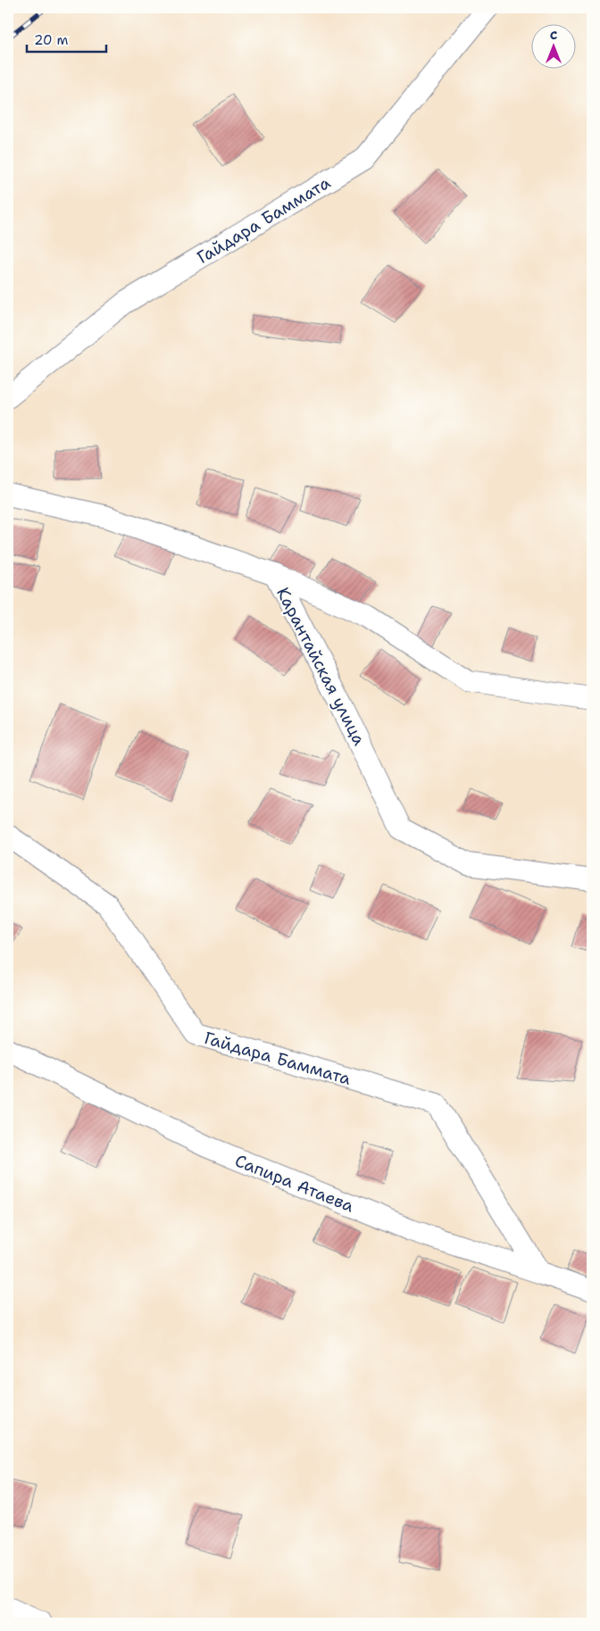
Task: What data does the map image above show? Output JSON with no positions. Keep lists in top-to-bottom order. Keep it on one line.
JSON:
{"streets":{"street":["Гайдара Баммата","Карантайская улица","Сапира Атаева"]},"crossings":[["Гайдара Баммата","Сапира Атаева"]],"scale_bar":"20 m","north":"top"}
